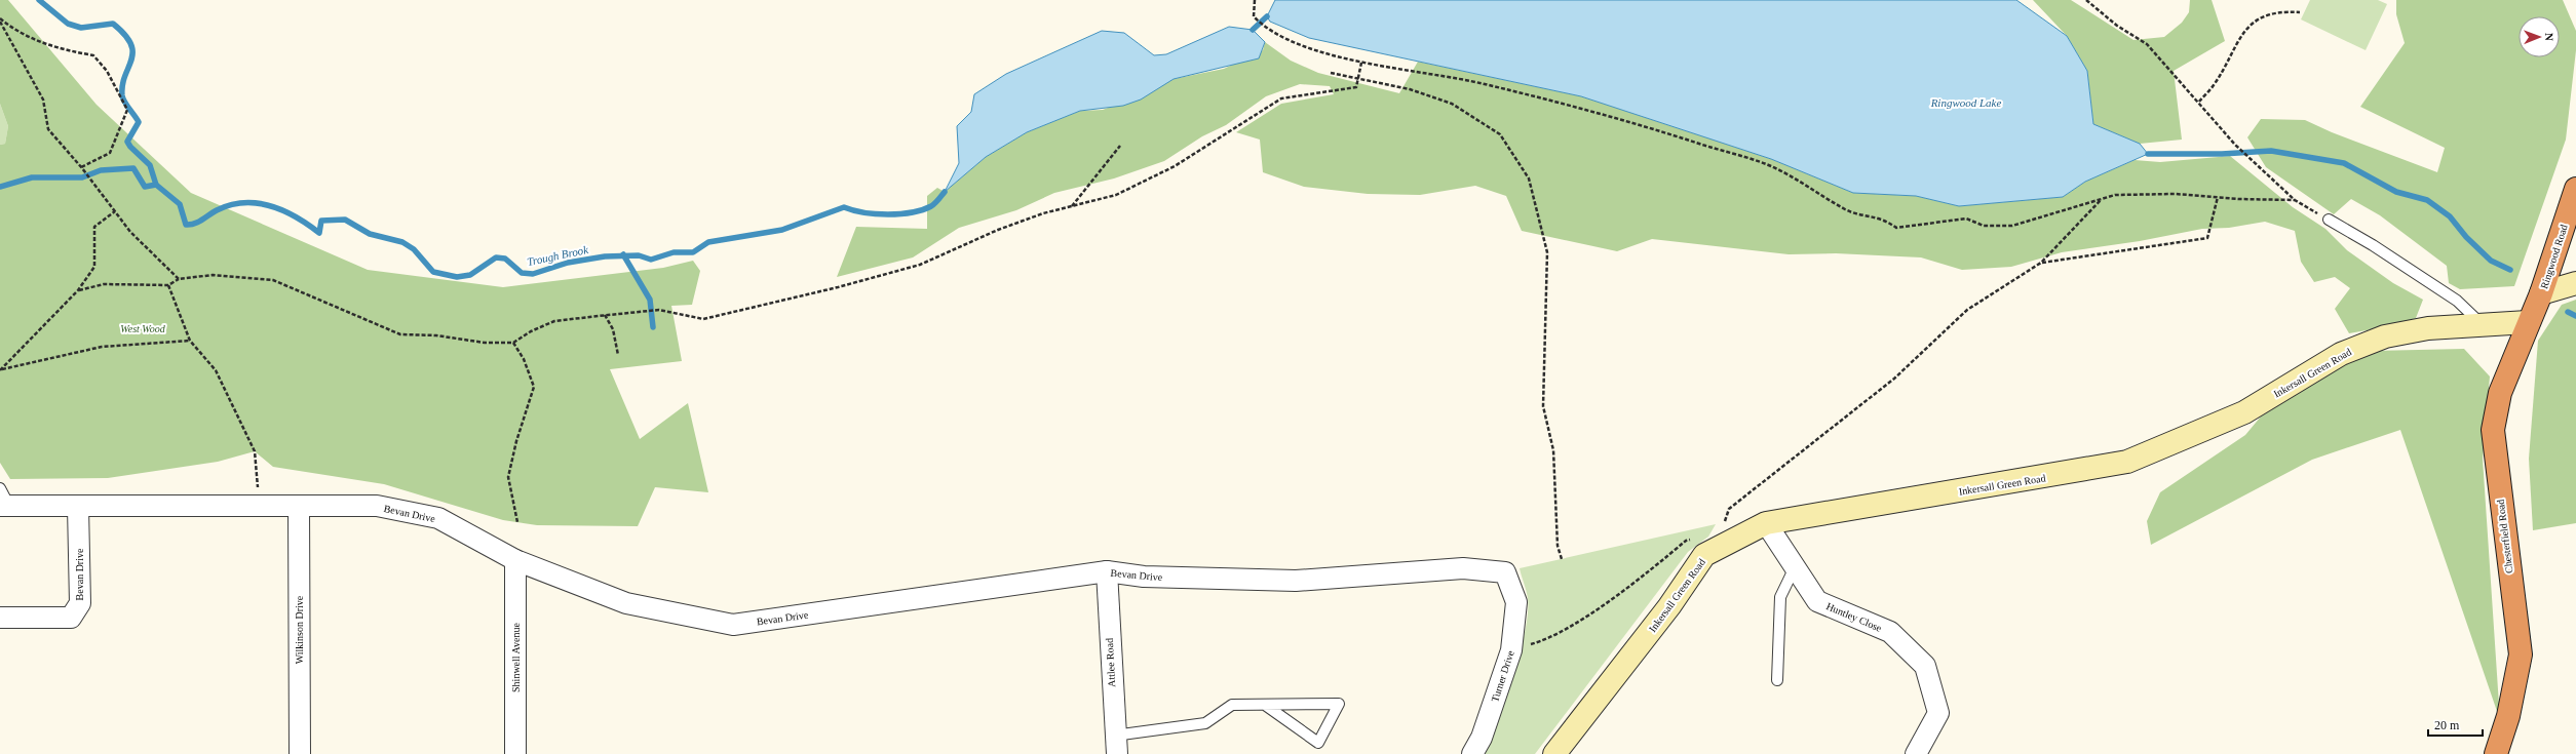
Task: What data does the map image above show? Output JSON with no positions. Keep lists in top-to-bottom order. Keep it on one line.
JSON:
{"streets":{"highway":["Ringwood Road","Chesterfield Road"],"street":["Inkersall Green Road","Bevan Drive","Huntley Close","Wilkinson Drive","Shinwell Avenue","Attlee Road","Turner Drive"]},"crossings":[["Ringwood Road","Inkersall Green Road"],["Ringwood Road","Chesterfield Road"],["Inkersall Green Road","Chesterfield Road"],["Inkersall Green Road","Huntley Close"],["Bevan Drive","Wilkinson Drive"],["Bevan Drive","Shinwell Avenue"],["Bevan Drive","Attlee Road"],["Bevan Drive","Turner Drive"]],"water":["Ringwood Lake","Trough Brook"],"parks":["West Wood"],"scale_bar":"20 m","north":"right"}
